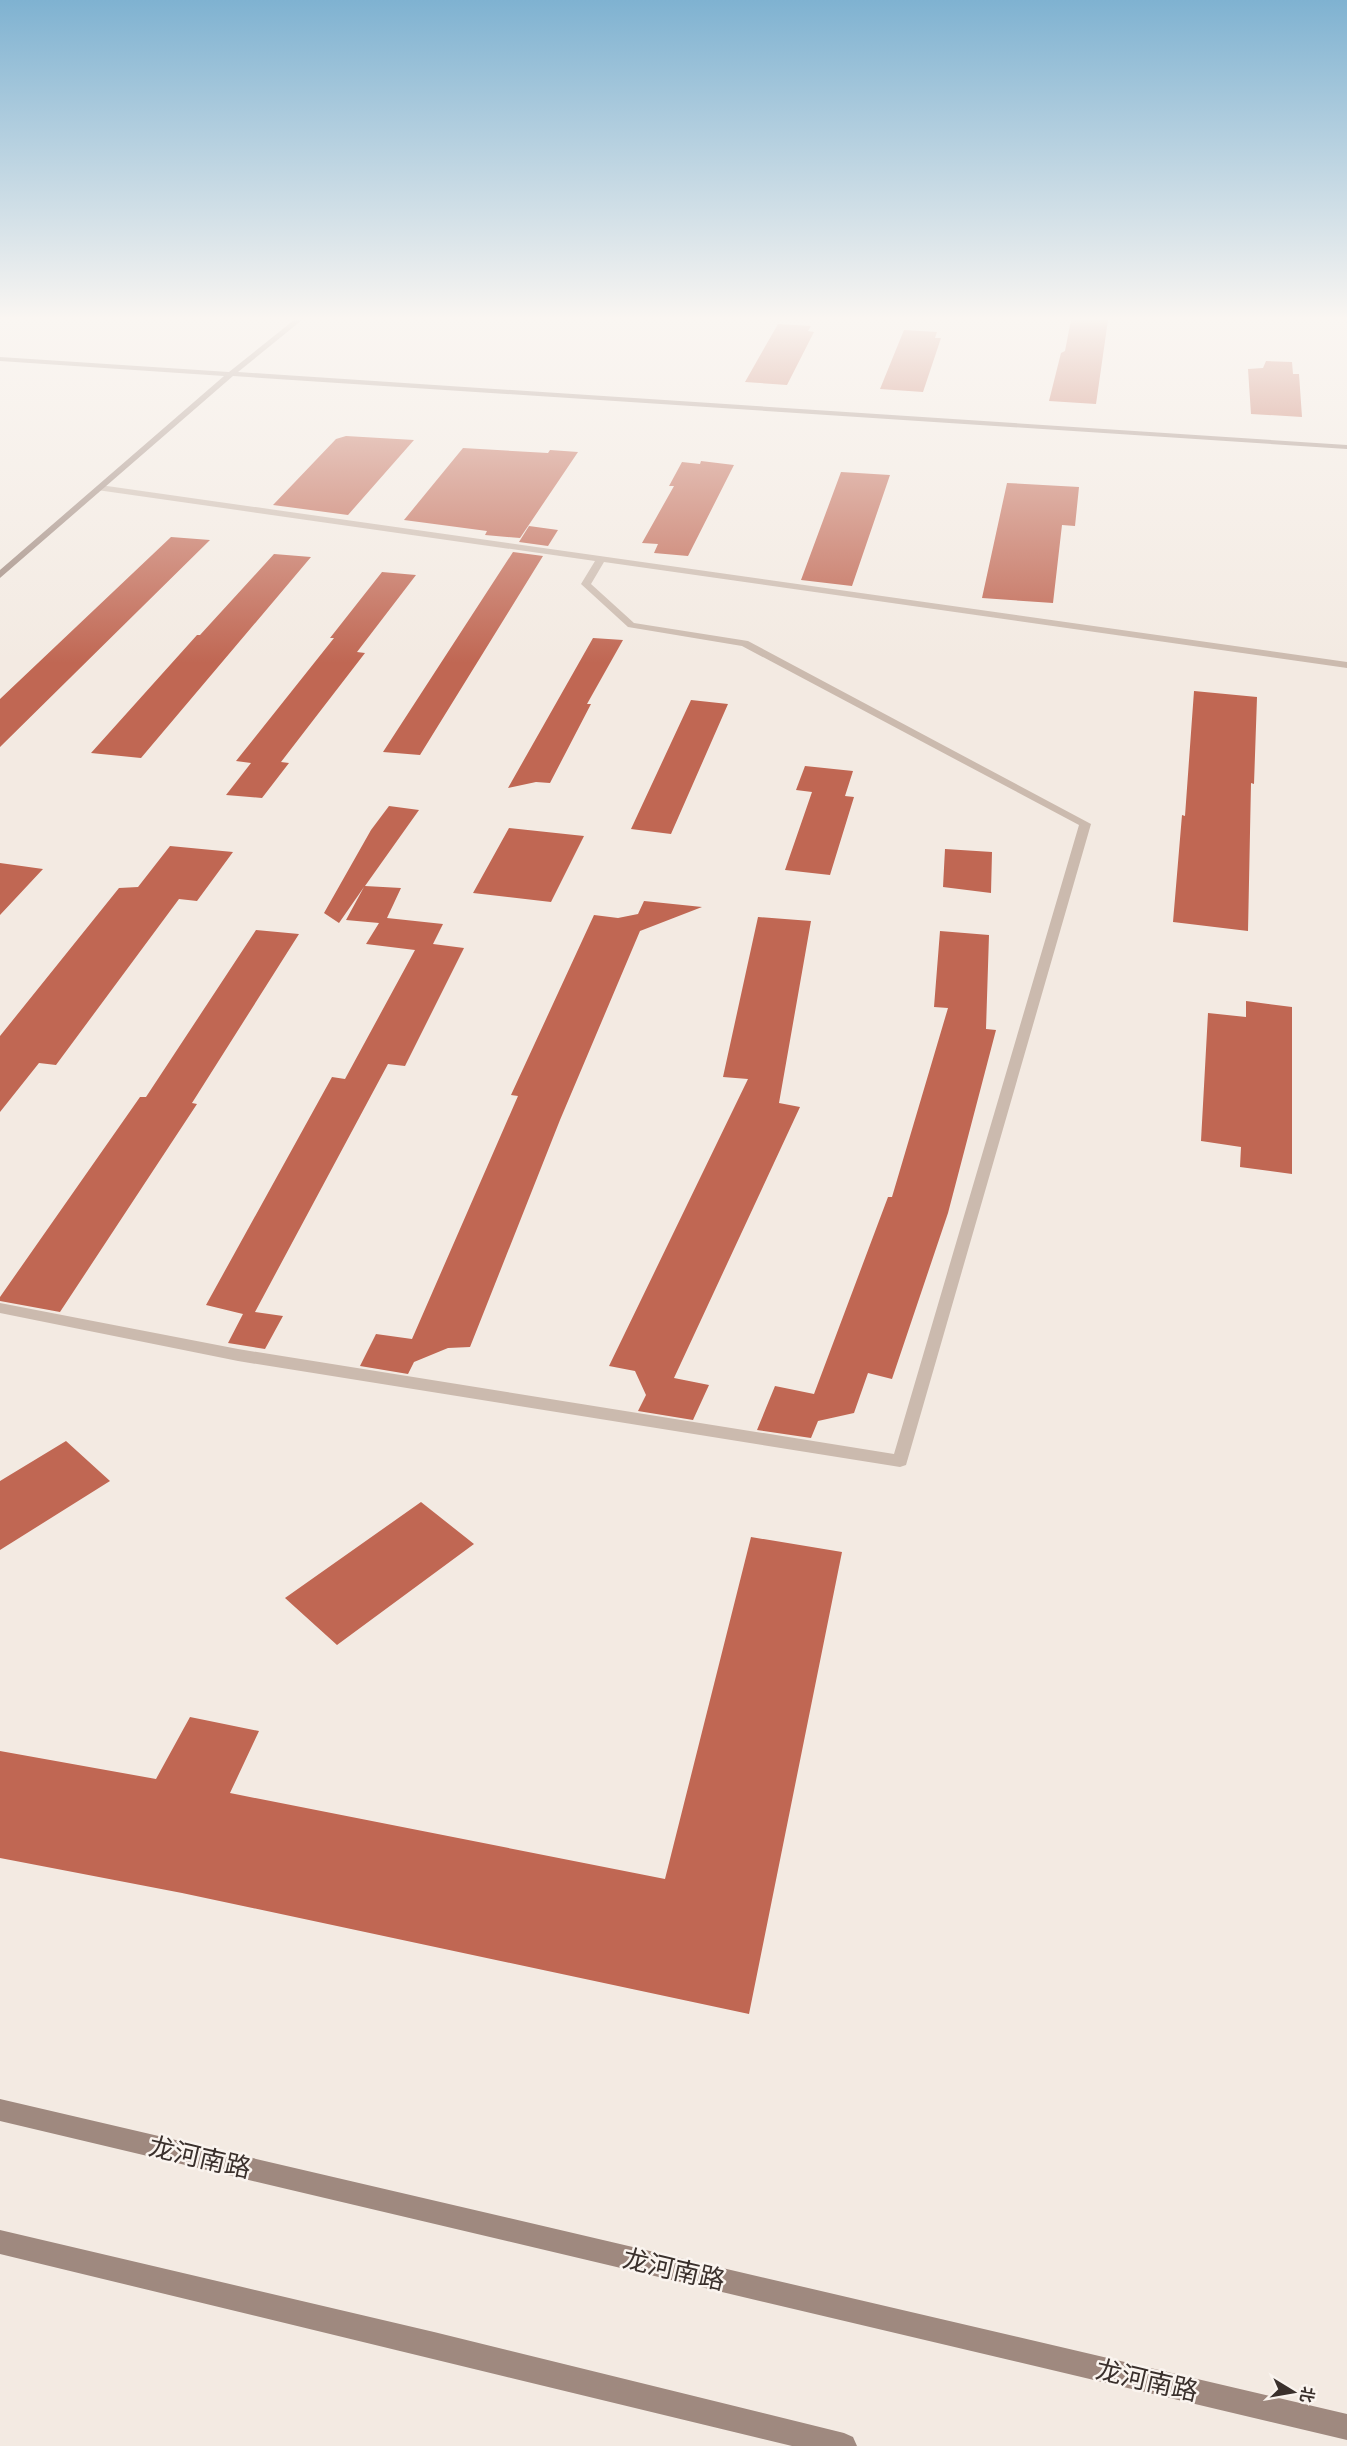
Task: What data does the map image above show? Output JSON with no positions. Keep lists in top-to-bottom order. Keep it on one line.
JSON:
{"streets":{"street":["龙河南路"]},"north":"right"}
